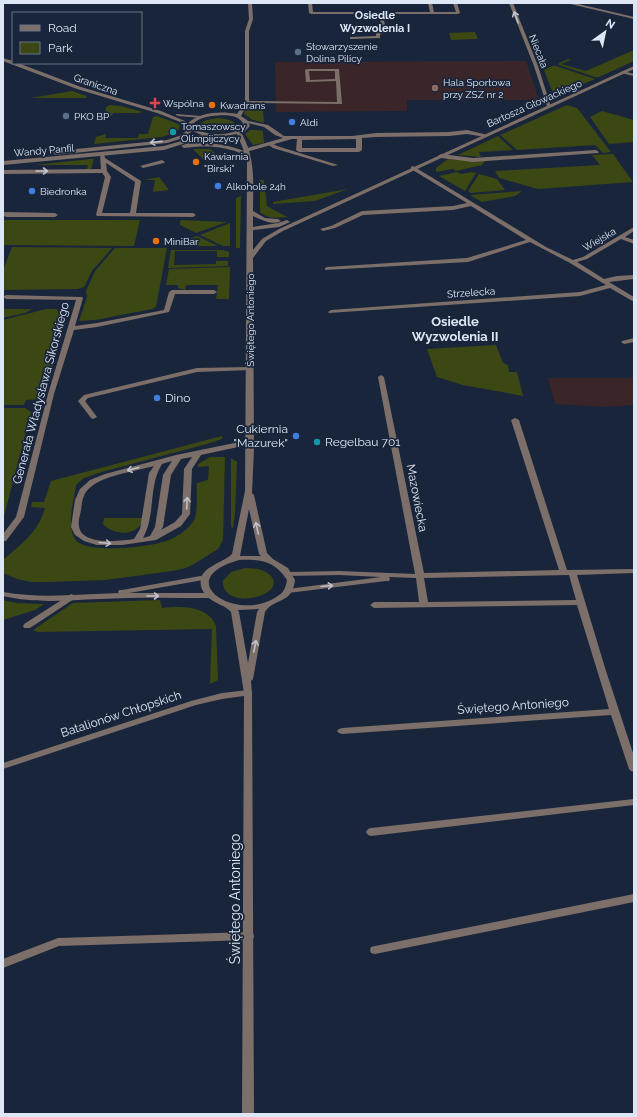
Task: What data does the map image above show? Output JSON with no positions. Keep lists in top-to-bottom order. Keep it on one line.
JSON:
{"streets":{"street":["Niecała","Graniczna","Bartosza Głowackiego","Wandy Panfil","Wiejska","Strzelecka","Świętego Antoniego","Generała Władysława Sikorskiego","Mazowiecka","Batalionów Chłopskich"]},"crossings":[["Niecała","Bartosza Głowackiego"],["Graniczna","Wandy Panfil"],["Bartosza Głowackiego","Świętego Antoniego"],["Świętego Antoniego","Batalionów Chłopskich"]],"one_way":["Niecała"],"districts":["Osiedle Wyzwolenia I","Osiedle Wyzwolenia II"],"places":{"other":["Stowarzyszenie Dolina Pilicy","Hala Sportowa przy ZSZ nr 2","Kwadrans","PKO BP","Aldi","Tomaszowscy Olimpijczycy","Kawiarnia \"Birski\"","Alkohole 24h","Biedronka","MiniBar","Dino","Cukiernia \"Mazurek\"","Regelbau 701"],"health":["Wspólna"]},"legend":["Road","Park"],"north":"top right"}
